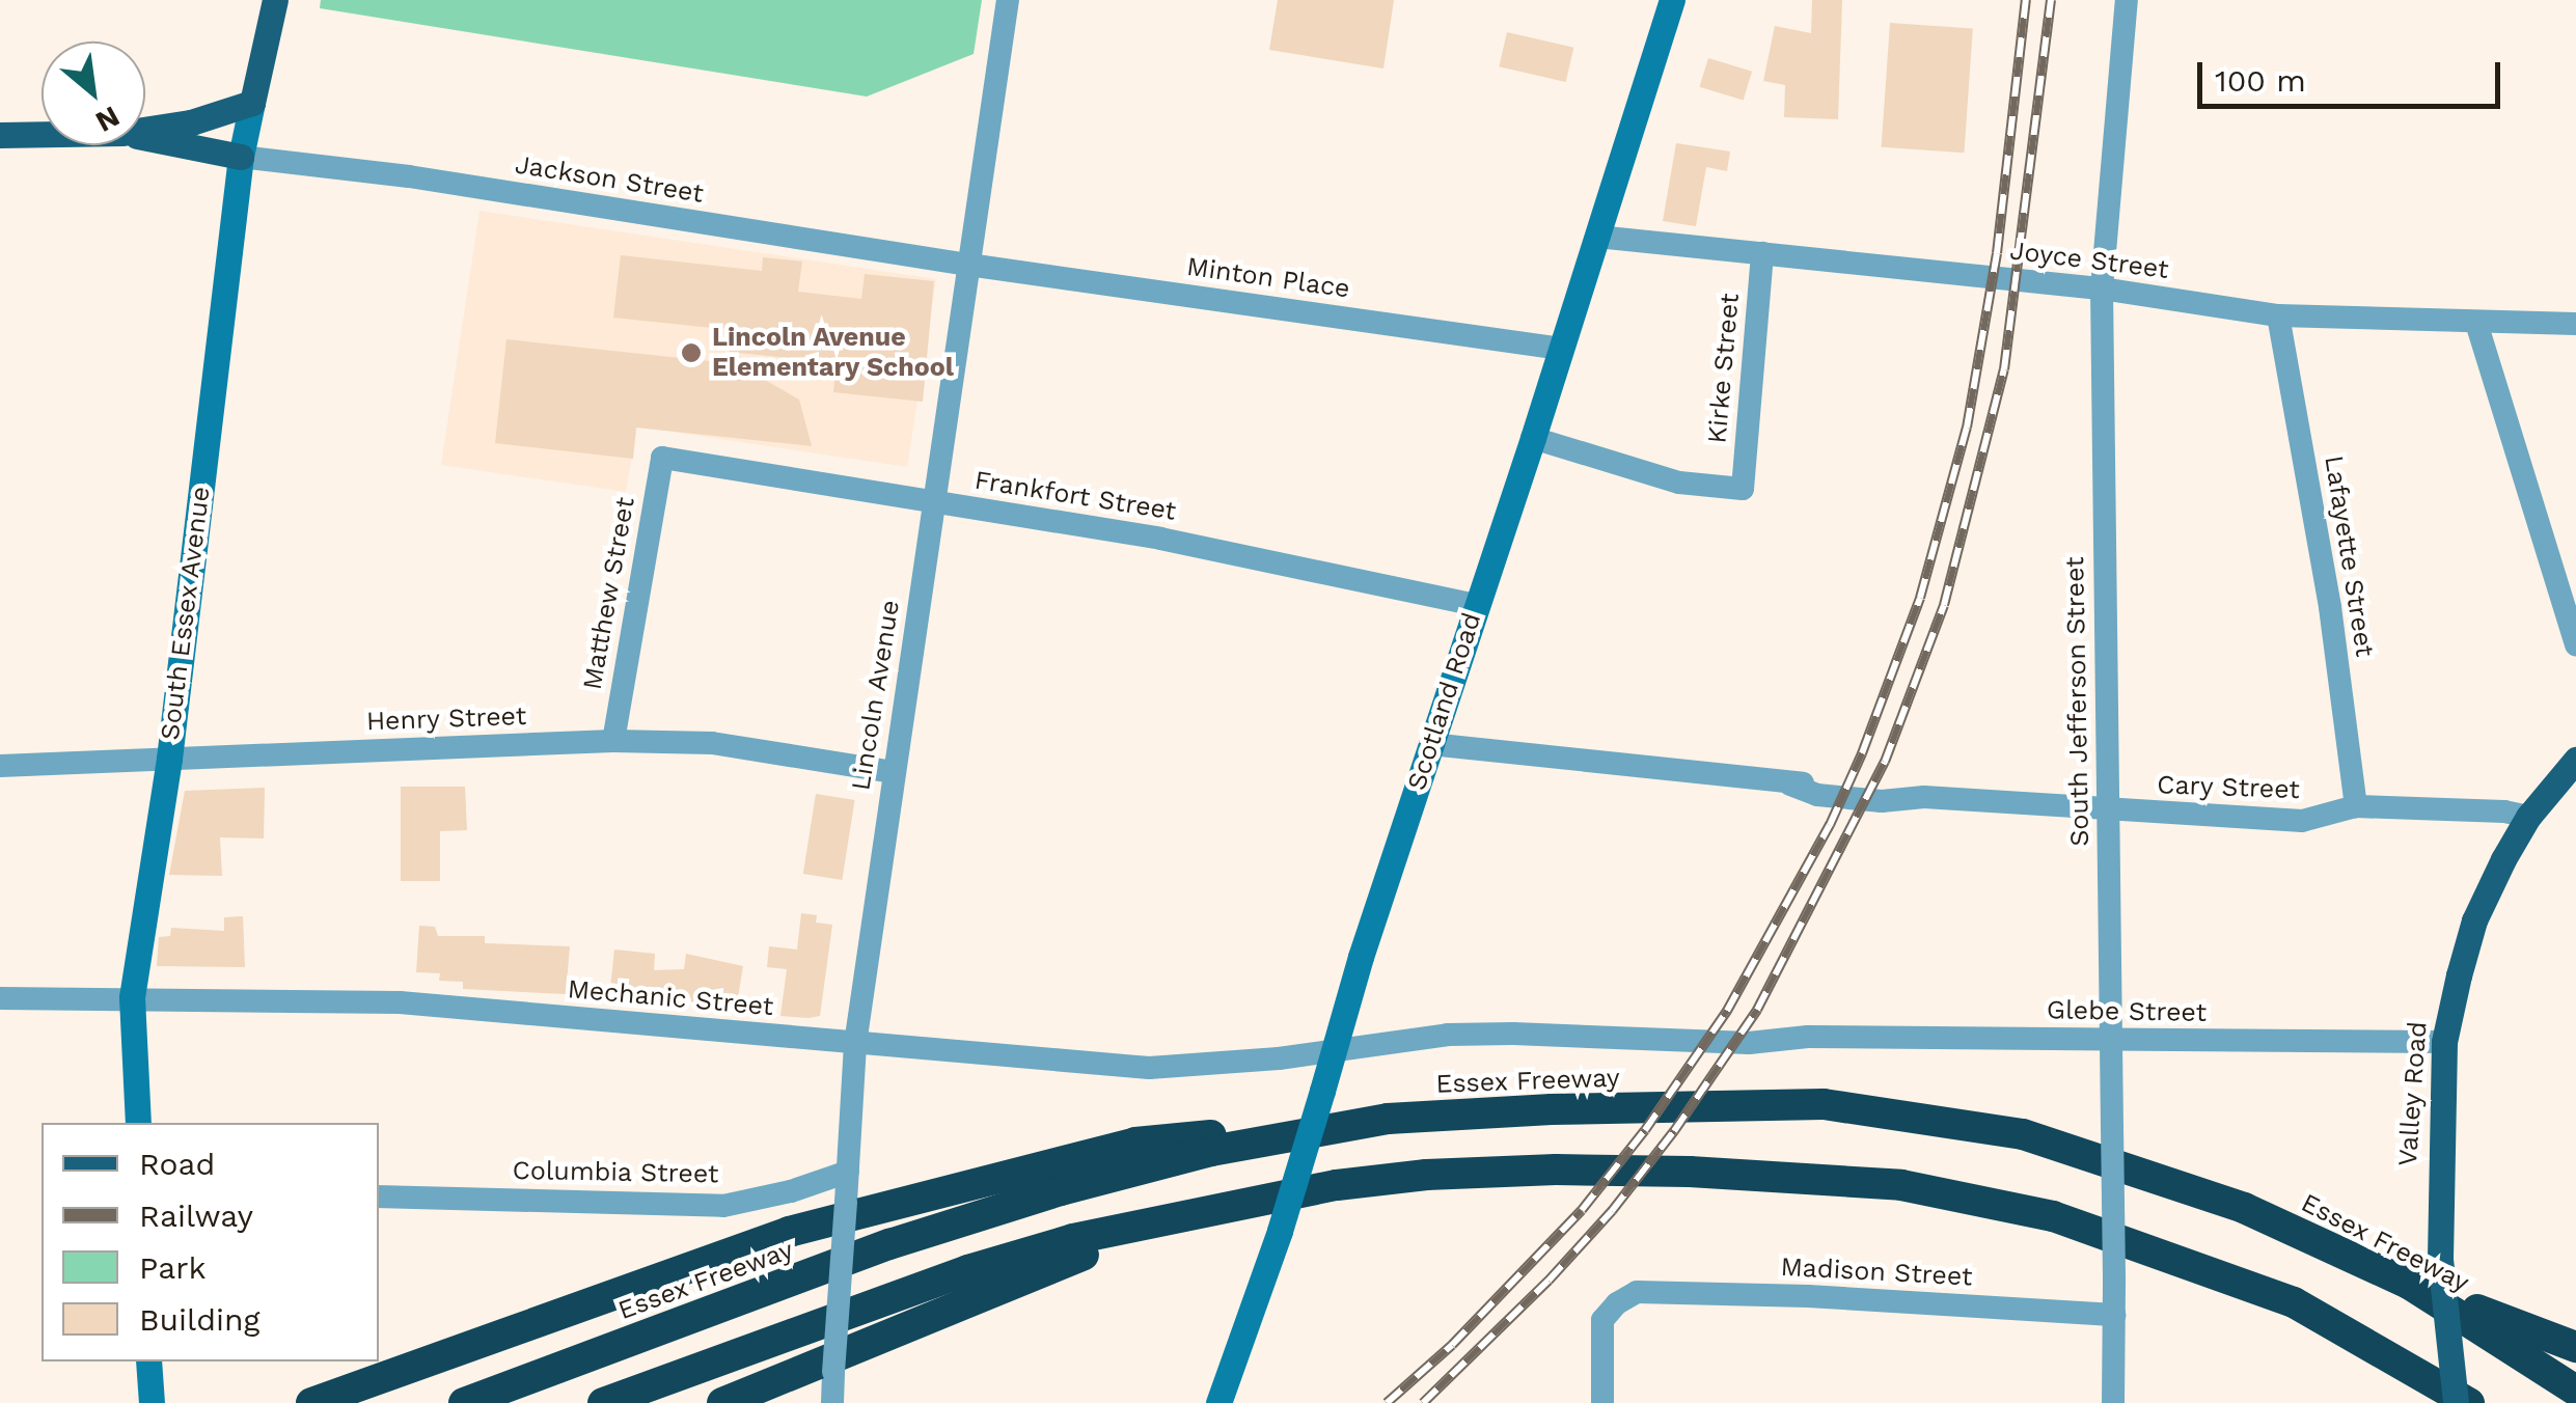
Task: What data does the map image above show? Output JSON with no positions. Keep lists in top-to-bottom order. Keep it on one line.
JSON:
{"streets":{"highway":["Essex Freeway"],"main road":["South Essex Avenue","Scotland Road","Valley Road"],"street":["Jackson Street","Joyce Street","Minton Place","Kirke Street","Frankfort Street","Lafayette Street","Matthew Street","Lincoln Avenue","South Jefferson Street","Henry Street","Cary Street","Mechanic Street","Glebe Street","Columbia Street","Madison Street"]},"crossings":[["Jackson Street","Minton Place"],["Jackson Street","South Essex Avenue"],["Jackson Street","Lincoln Avenue"],["Joyce Street","Kirke Street"],["Joyce Street","Lafayette Street"],["Joyce Street","Scotland Road"],["Joyce Street","South Jefferson Street"],["Minton Place","Lincoln Avenue"],["Minton Place","Scotland Road"],["Kirke Street","Scotland Road"],["Frankfort Street","Matthew Street"],["Frankfort Street","Lincoln Avenue"],["Frankfort Street","Scotland Road"],["Lafayette Street","Cary Street"],["Matthew Street","Henry Street"],["South Essex Avenue","Henry Street"],["South Essex Avenue","Mechanic Street"],["Lincoln Avenue","Henry Street"],["Lincoln Avenue","Mechanic Street"],["Lincoln Avenue","Columbia Street"],["Scotland Road","Cary Street"],["Scotland Road","Mechanic Street"],["Scotland Road","Glebe Street"],["South Jefferson Street","Cary Street"],["South Jefferson Street","Glebe Street"],["South Jefferson Street","Madison Street"],["Cary Street","Valley Road"],["Mechanic Street","Glebe Street"],["Glebe Street","Valley Road"]],"places":["Lincoln Avenue Elementary School"],"legend":["Road","Railway","Park","Building"],"scale_bar":"100 m","north":"bottom right"}
